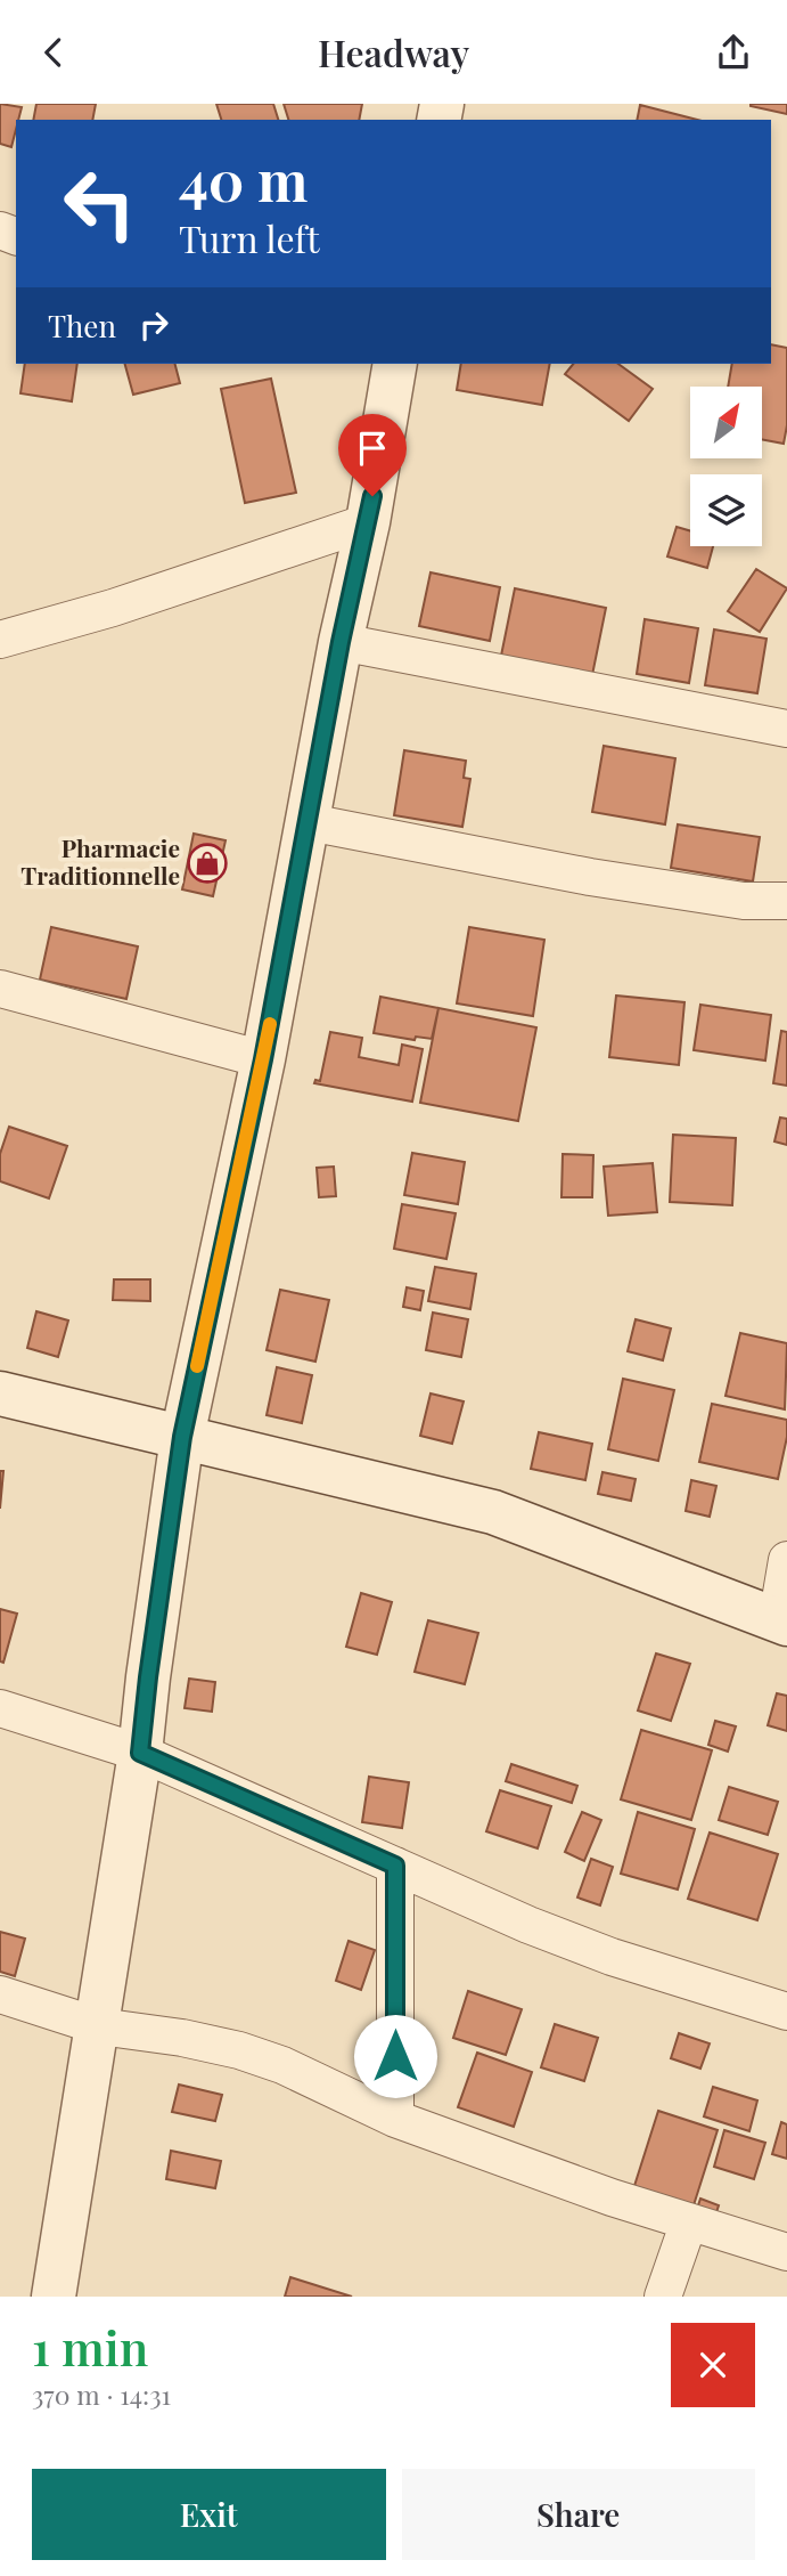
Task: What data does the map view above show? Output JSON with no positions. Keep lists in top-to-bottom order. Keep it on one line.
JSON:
{"places":{"shop":["Pharmacie Traditionnelle"]},"north":"top right","page":{"header":"Headway","turn":["40 m","Turn left"],"then":"Then","heading":["1 min","370 m · 14:31"],"buttons":["Exit","Share"]}}
